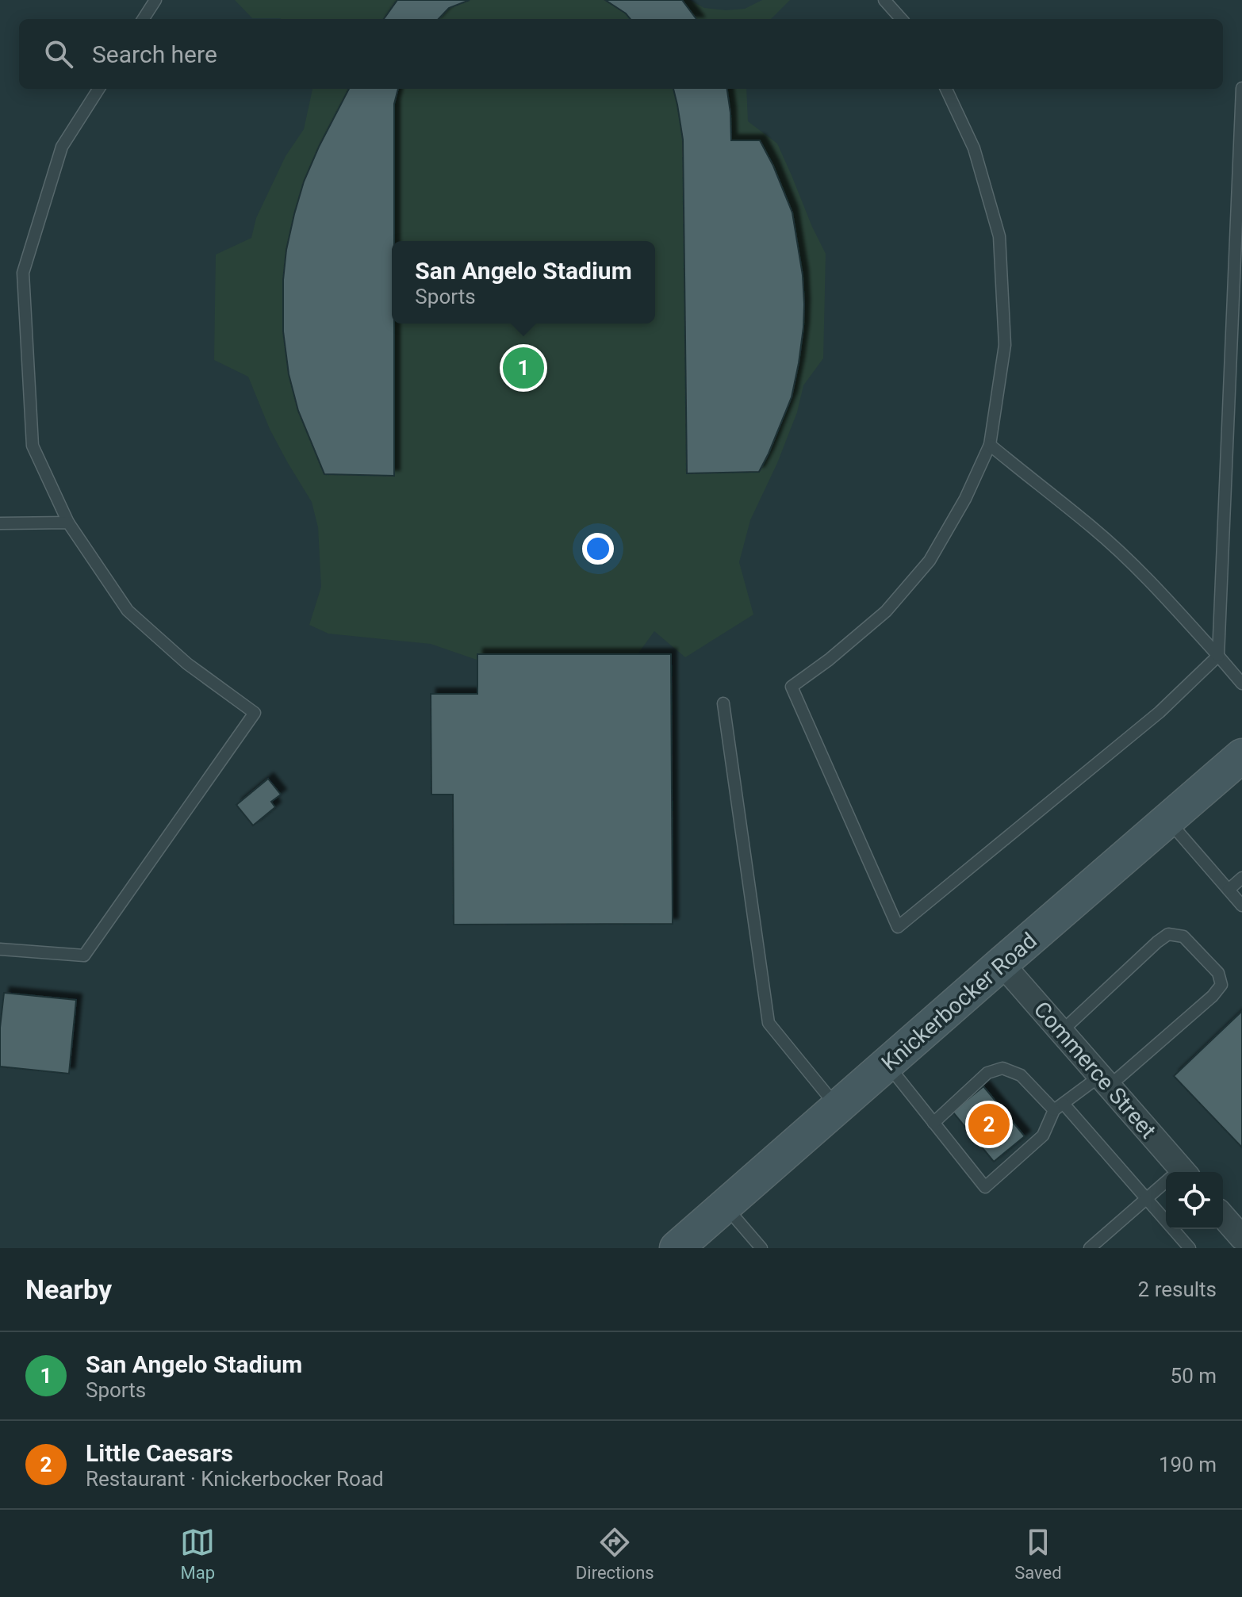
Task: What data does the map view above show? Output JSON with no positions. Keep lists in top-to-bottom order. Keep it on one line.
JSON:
{"streets":{"main road":["Knickerbocker Road"],"street":["Commerce Street"]},"crossings":[["Knickerbocker Road","Commerce Street"]],"page":{"search":"Search here","popup":["San Angelo Stadium","Sports"],"pins":["1","2"],"heading":["Nearby","2 results"],"list":[{"mark":"1","name":"San Angelo Stadium","note":"Sports","value":"50 m"},{"mark":"2","name":"Little Caesars","note":"Restaurant · Knickerbocker Road","value":"190 m"}],"nav":["Map","Directions","Saved"]}}
